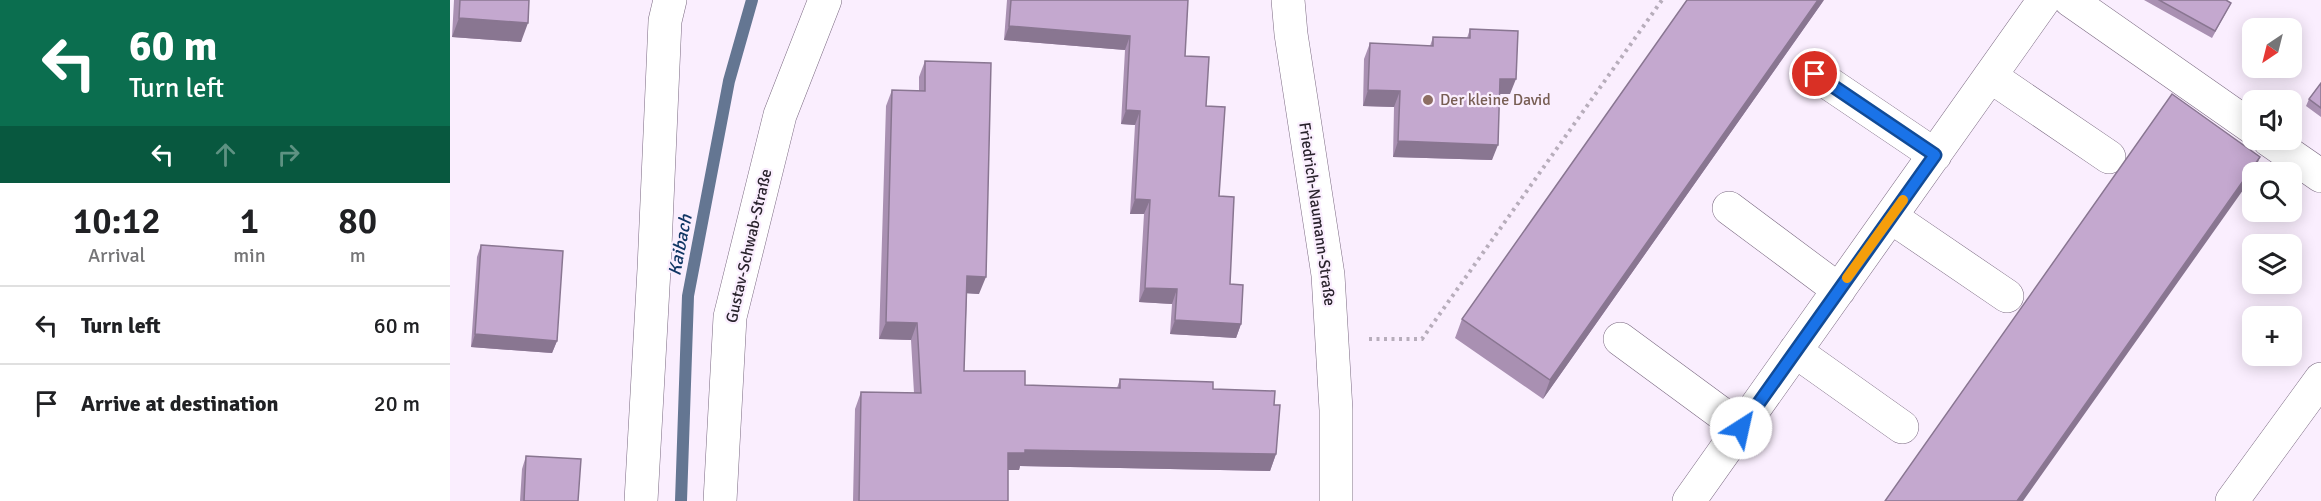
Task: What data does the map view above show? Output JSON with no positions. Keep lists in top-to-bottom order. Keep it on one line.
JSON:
{"streets":{"street":["Friedrich-Naumann-Straße","Gustav-Schwab-Straße"]},"water":["Kaibach"],"places":["Der kleine David"],"north":"bottom left","page":{"turn":["60 m","Turn left"],"map_buttons":"+","eta":["10:12","Arrival","1","min","80","m"],"list":[{"name":"Turn left","value":"60 m"},{"name":"Arrive at destination","value":"20 m"}]}}
